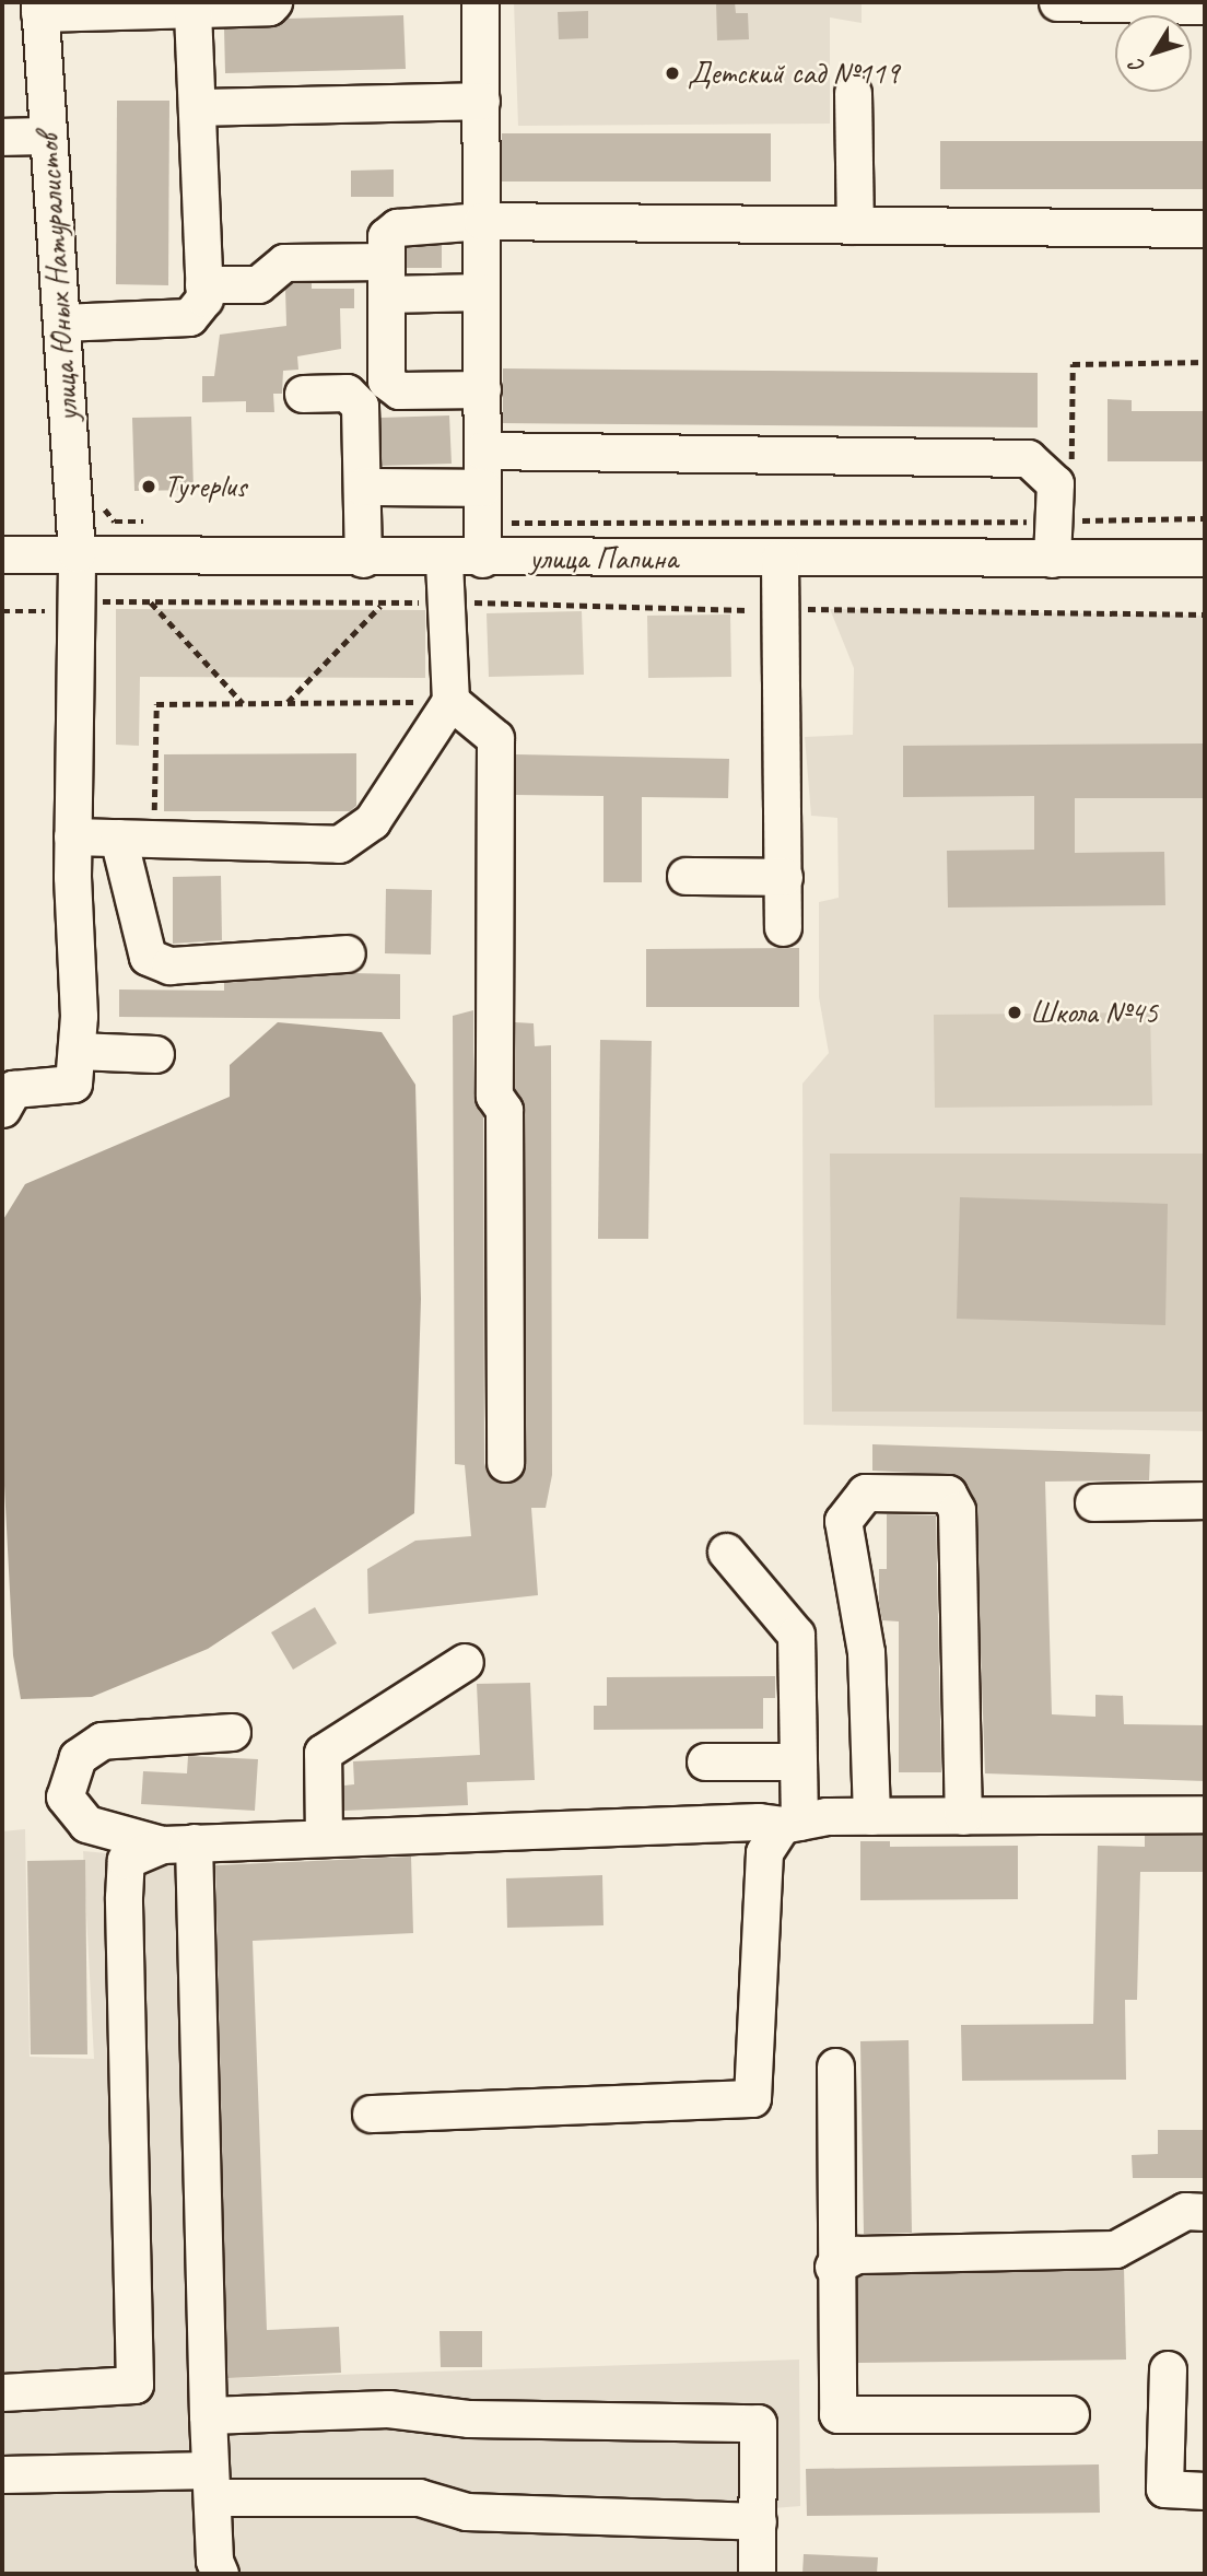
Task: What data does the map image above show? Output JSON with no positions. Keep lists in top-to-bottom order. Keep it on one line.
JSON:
{"streets":{"street":["улица Юных Натуралистов","улица Папина"]},"crossings":[["улица Юных Натуралистов","улица Папина"]],"places":["Детский сад №119","Tyreplus","Школа №45"],"north":"bottom left"}
